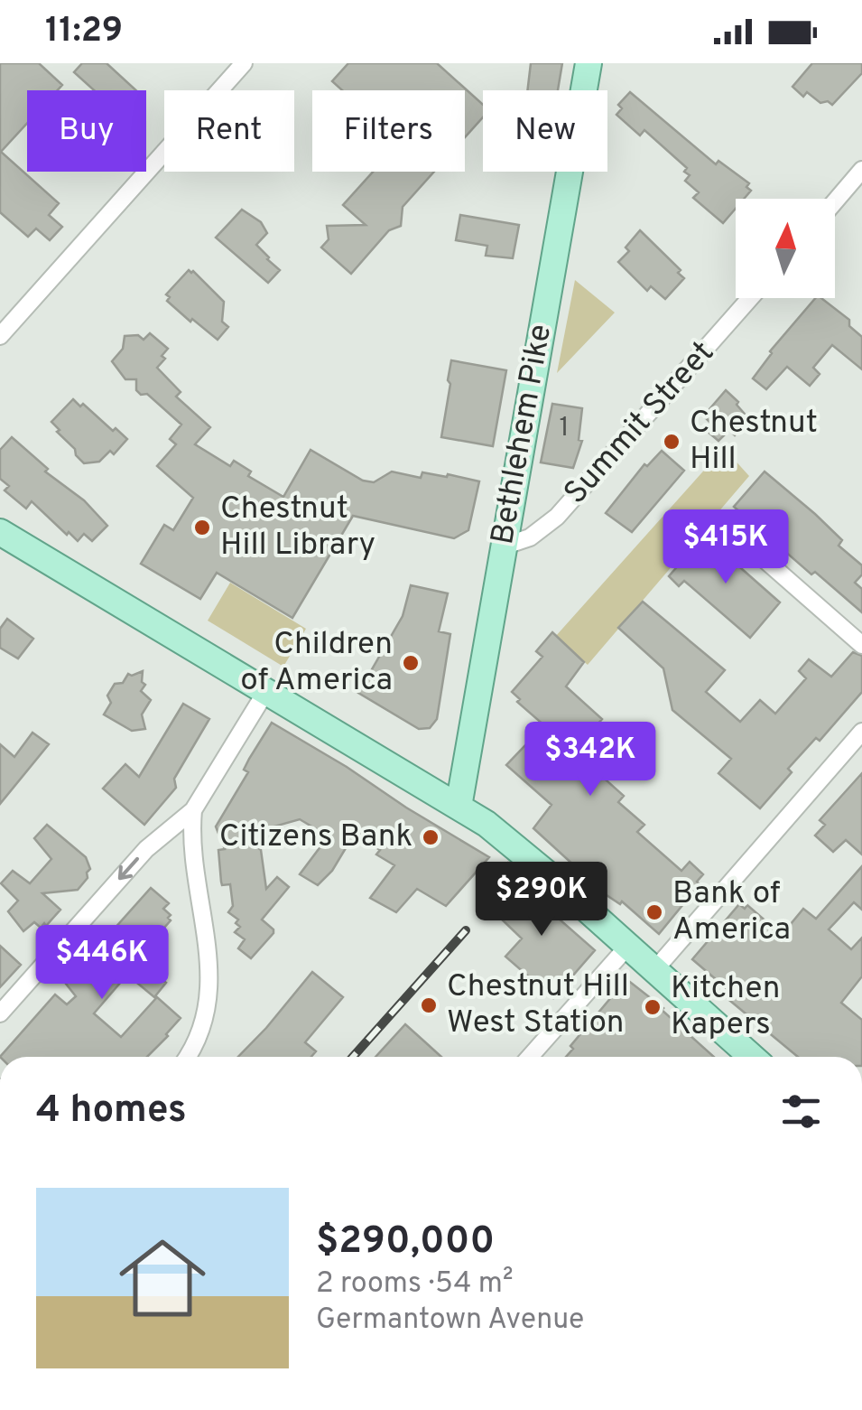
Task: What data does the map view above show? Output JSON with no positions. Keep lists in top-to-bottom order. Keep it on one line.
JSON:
{"streets":{"main road":["Bethlehem Pike"],"street":["Summit Street"]},"crossings":[["Summit Street","Bethlehem Pike"]],"places":["Chestnut Hill","Chestnut Hill Library","Children of America","Citizens Bank","Bank of America","Chestnut Hill West Station","Kitchen Kapers"],"house_numbers":["1"],"north":"top","page":{"status":"11:29","chip":["Buy","Rent","Filters","New"],"price":["$415K","$342K","$290K","$446K"],"heading":"4 homes","list":[{"name":"$290,000","note":"2 rooms · 54 m² · Germantown Avenue"}]}}
